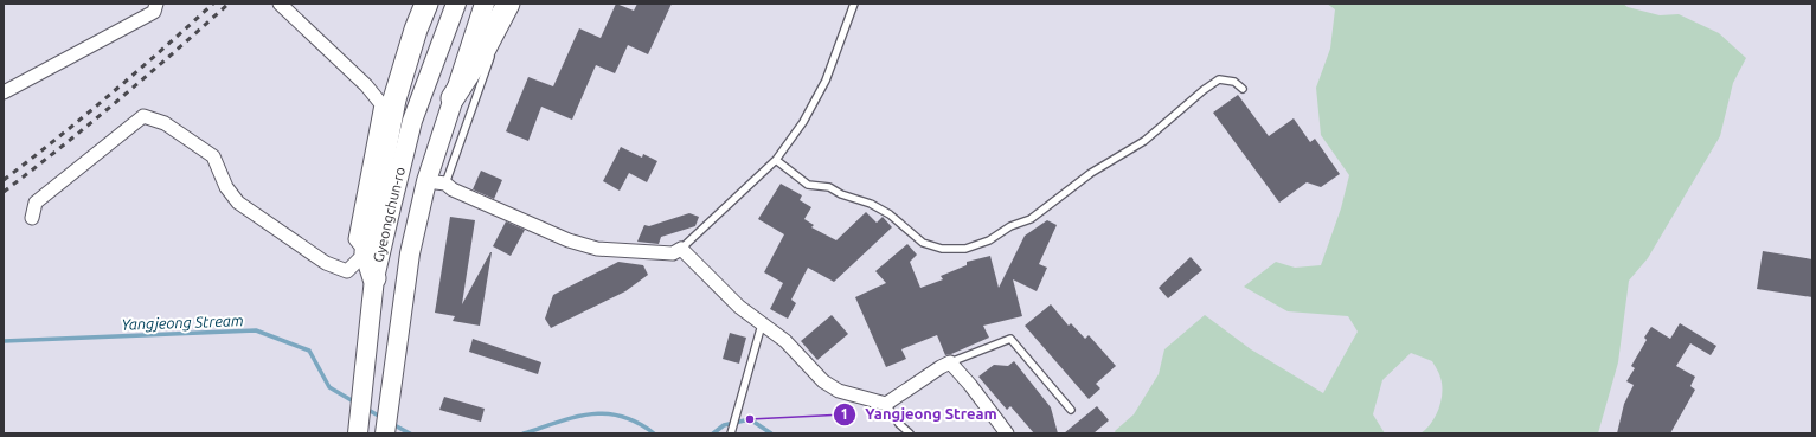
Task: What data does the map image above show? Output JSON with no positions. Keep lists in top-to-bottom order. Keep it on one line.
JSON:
{"streets":{"main road":["Gyeongchun-ro"]},"water":["Yangjeong Stream"],"places":["Yangjeong Stream"]}
